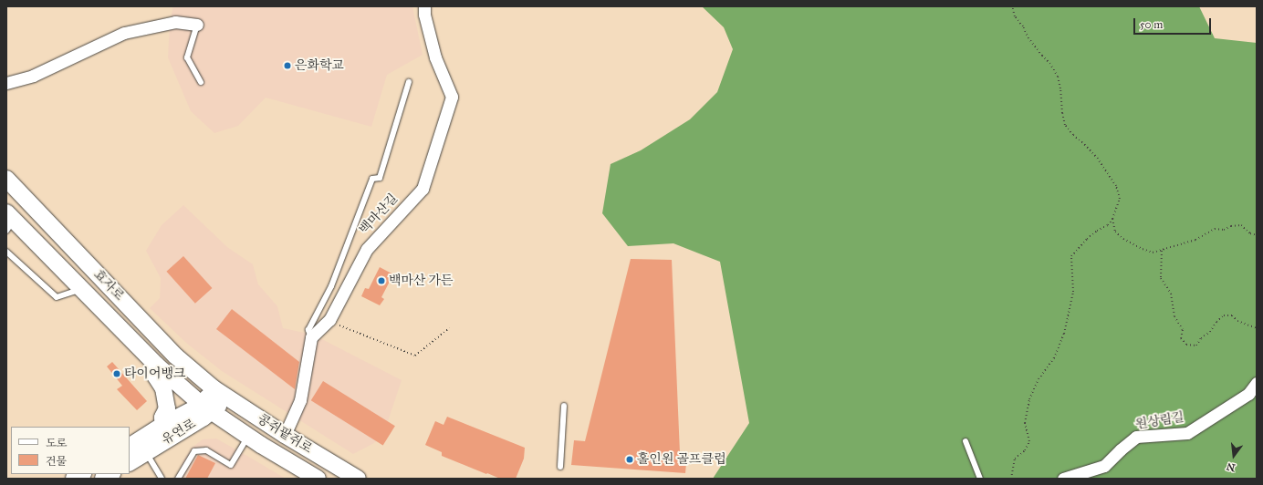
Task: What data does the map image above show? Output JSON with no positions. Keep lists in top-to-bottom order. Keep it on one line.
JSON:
{"streets":{"main road":["효자로","유연로","콩쥐팥쥐로"],"street":["백마산길","원상림길"]},"crossings":[["효자로","유연로"],["효자로","콩쥐팥쥐로"],["유연로","콩쥐팥쥐로"]],"places":["은화학교","백마산 가든","타이어뱅크","홀인원 골프클럽"],"legend":["도로","건물"],"scale_bar":"50 m","north":"bottom"}
